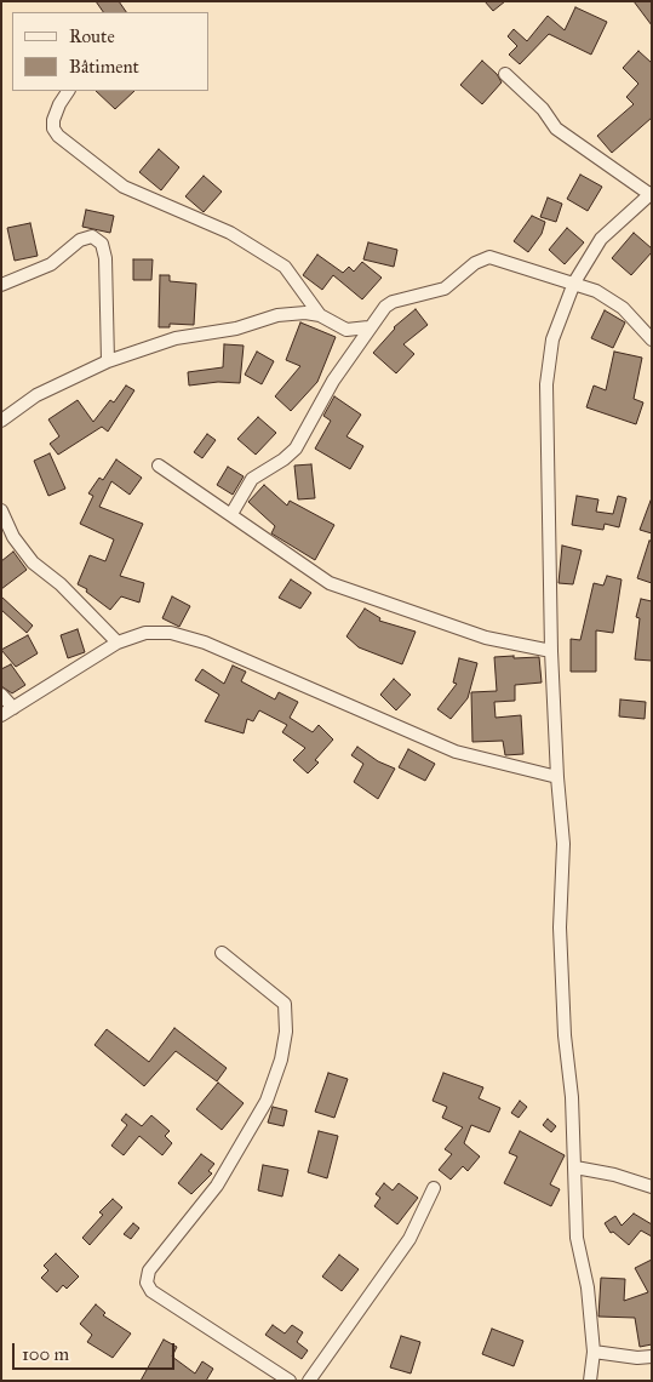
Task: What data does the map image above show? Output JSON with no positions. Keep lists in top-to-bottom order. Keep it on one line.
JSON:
{"legend":["Route","Bâtiment"],"scale_bar":"100 m"}
